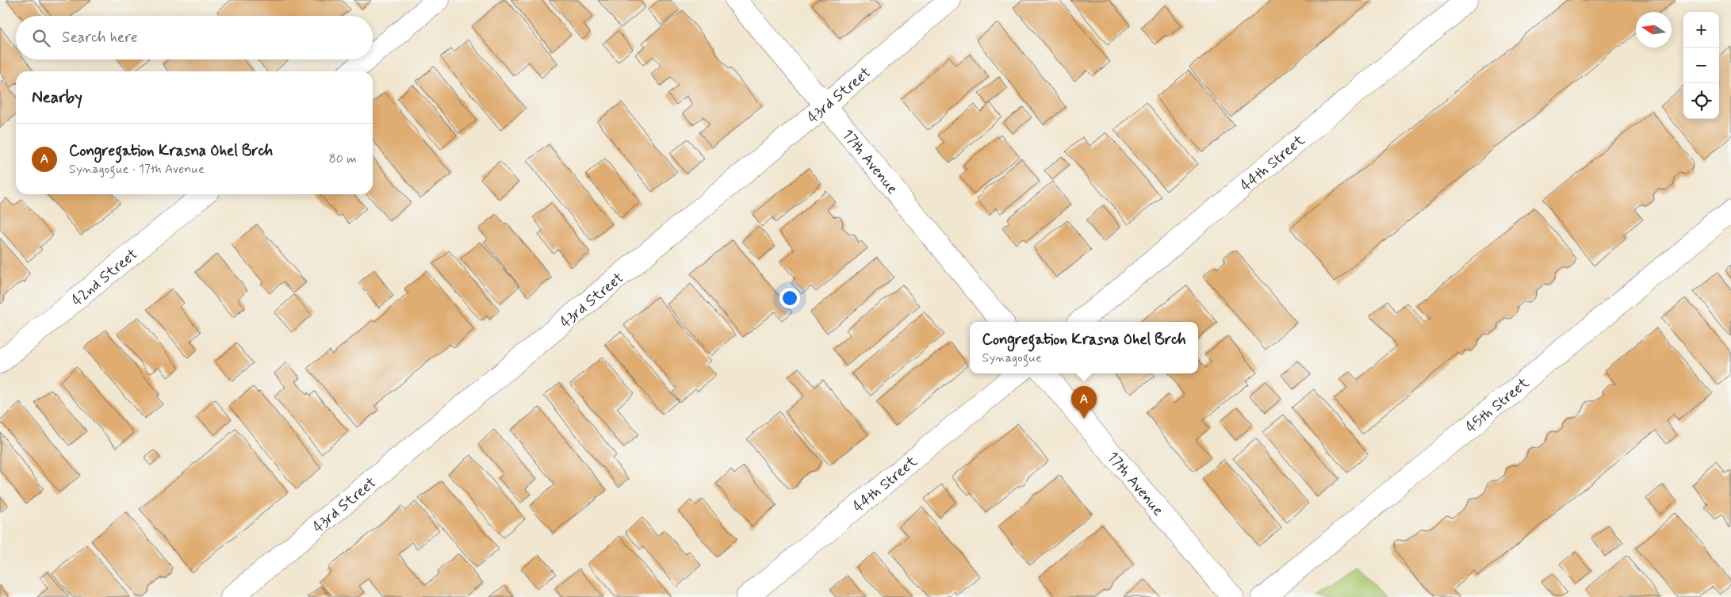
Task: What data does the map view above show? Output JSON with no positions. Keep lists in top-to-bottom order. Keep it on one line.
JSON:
{"streets":{"street":["43rd Street","17th Avenue","44th Street","42nd Street","45th Street"]},"crossings":[["43rd Street","17th Avenue"]],"north":"left","page":{"map_buttons":["+","−"],"search":"Search here","heading":"Nearby","list":[{"mark":"A","name":"Congregation Krasna Ohel Brch","note":"Synagogue · 17th Avenue","value":"80 m"}],"popup":["Congregation Krasna Ohel Brch","Synagogue"],"pins":"A"}}
